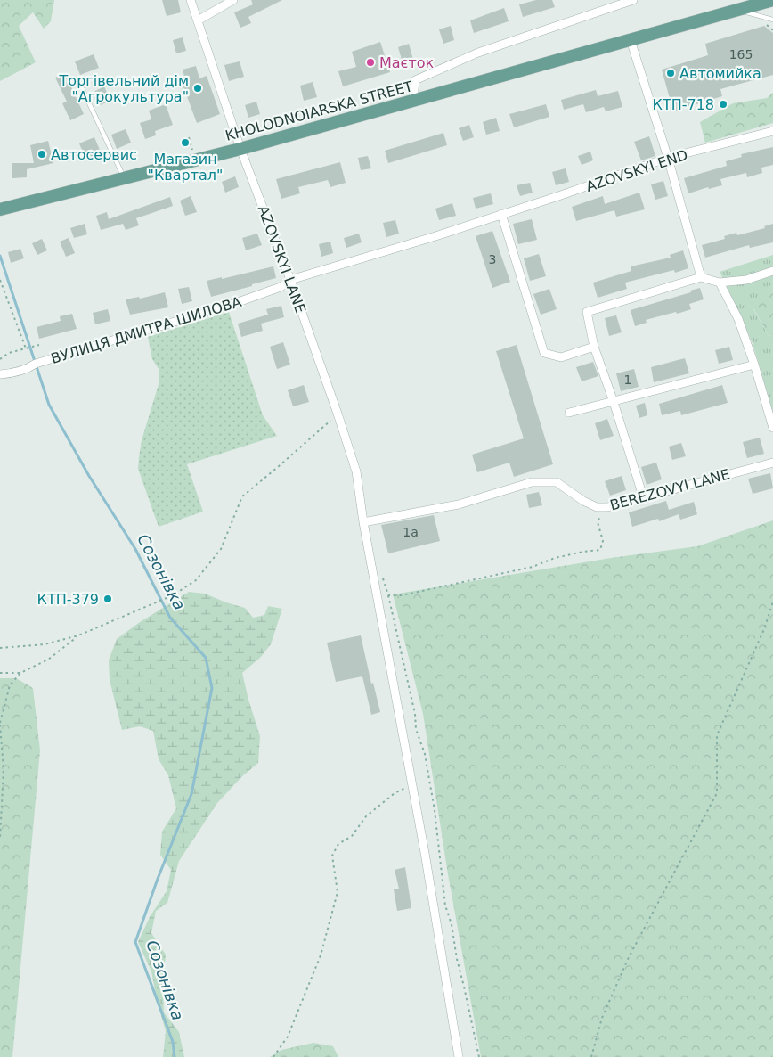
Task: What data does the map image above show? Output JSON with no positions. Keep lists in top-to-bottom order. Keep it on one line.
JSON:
{"streets":{"main road":["KHOLODNOIARSKA STREET"],"street":["AZOVSKYI END","AZOVSKYI LANE","ВУЛИЦЯ ДМИТРА ШИЛОВА","BEREZOVYI LANE"]},"crossings":[["KHOLODNOIARSKA STREET","AZOVSKYI LANE"],["AZOVSKYI END","AZOVSKYI LANE"],["AZOVSKYI END","ВУЛИЦЯ ДМИТРА ШИЛОВА"],["AZOVSKYI LANE","ВУЛИЦЯ ДМИТРА ШИЛОВА"],["AZOVSKYI LANE","BEREZOVYI LANE"]],"water":["Созонівка"],"places":["Маєток","Автомийка","Торгівельний дім \"Агрокультура\"","КТП-718","Магазин \"Квартал\"","Автосервис","КТП-379"],"house_numbers":["165","3","1","1а"]}
